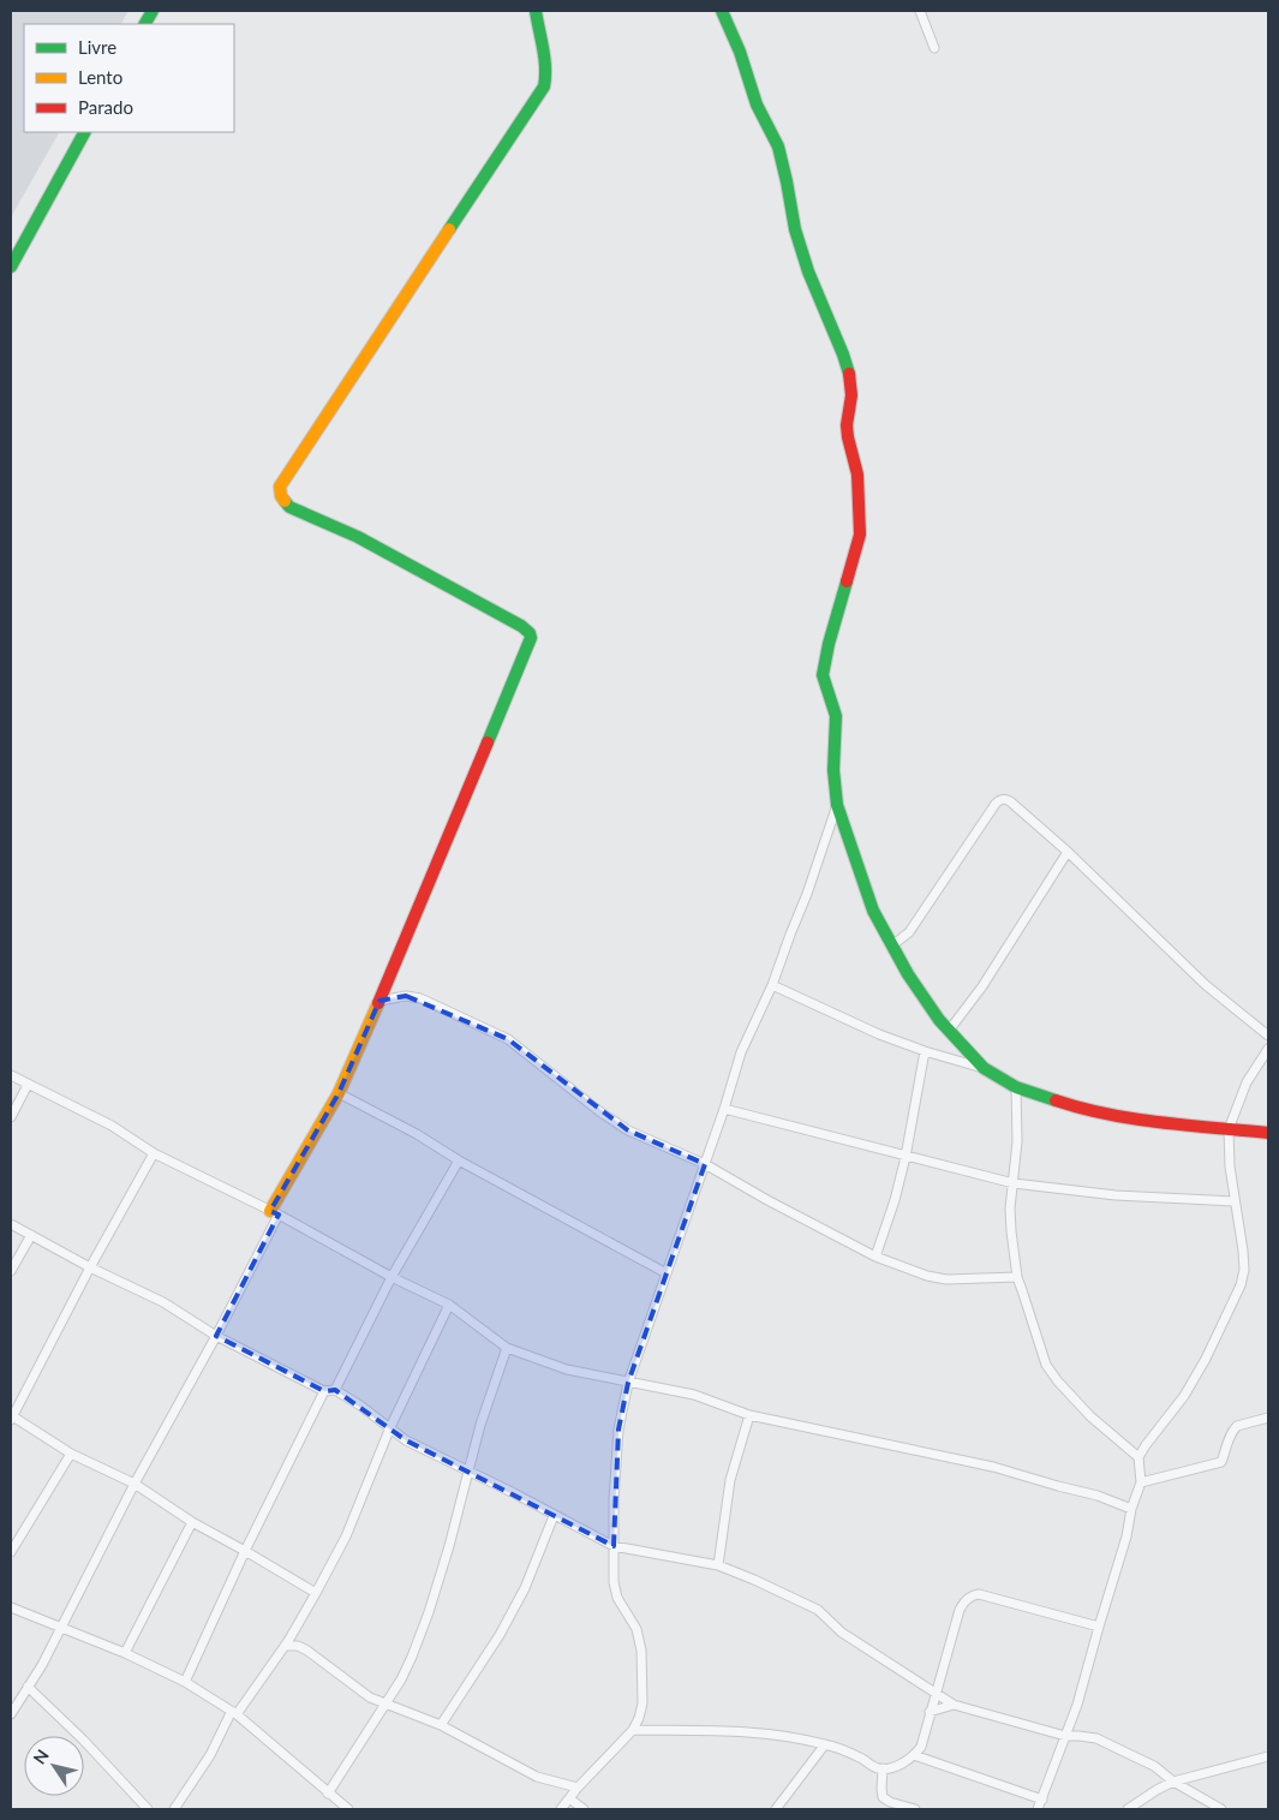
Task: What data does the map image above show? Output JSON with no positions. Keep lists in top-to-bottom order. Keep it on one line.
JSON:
{"legend":["Livre","Lento","Parado"],"north":"top left"}
